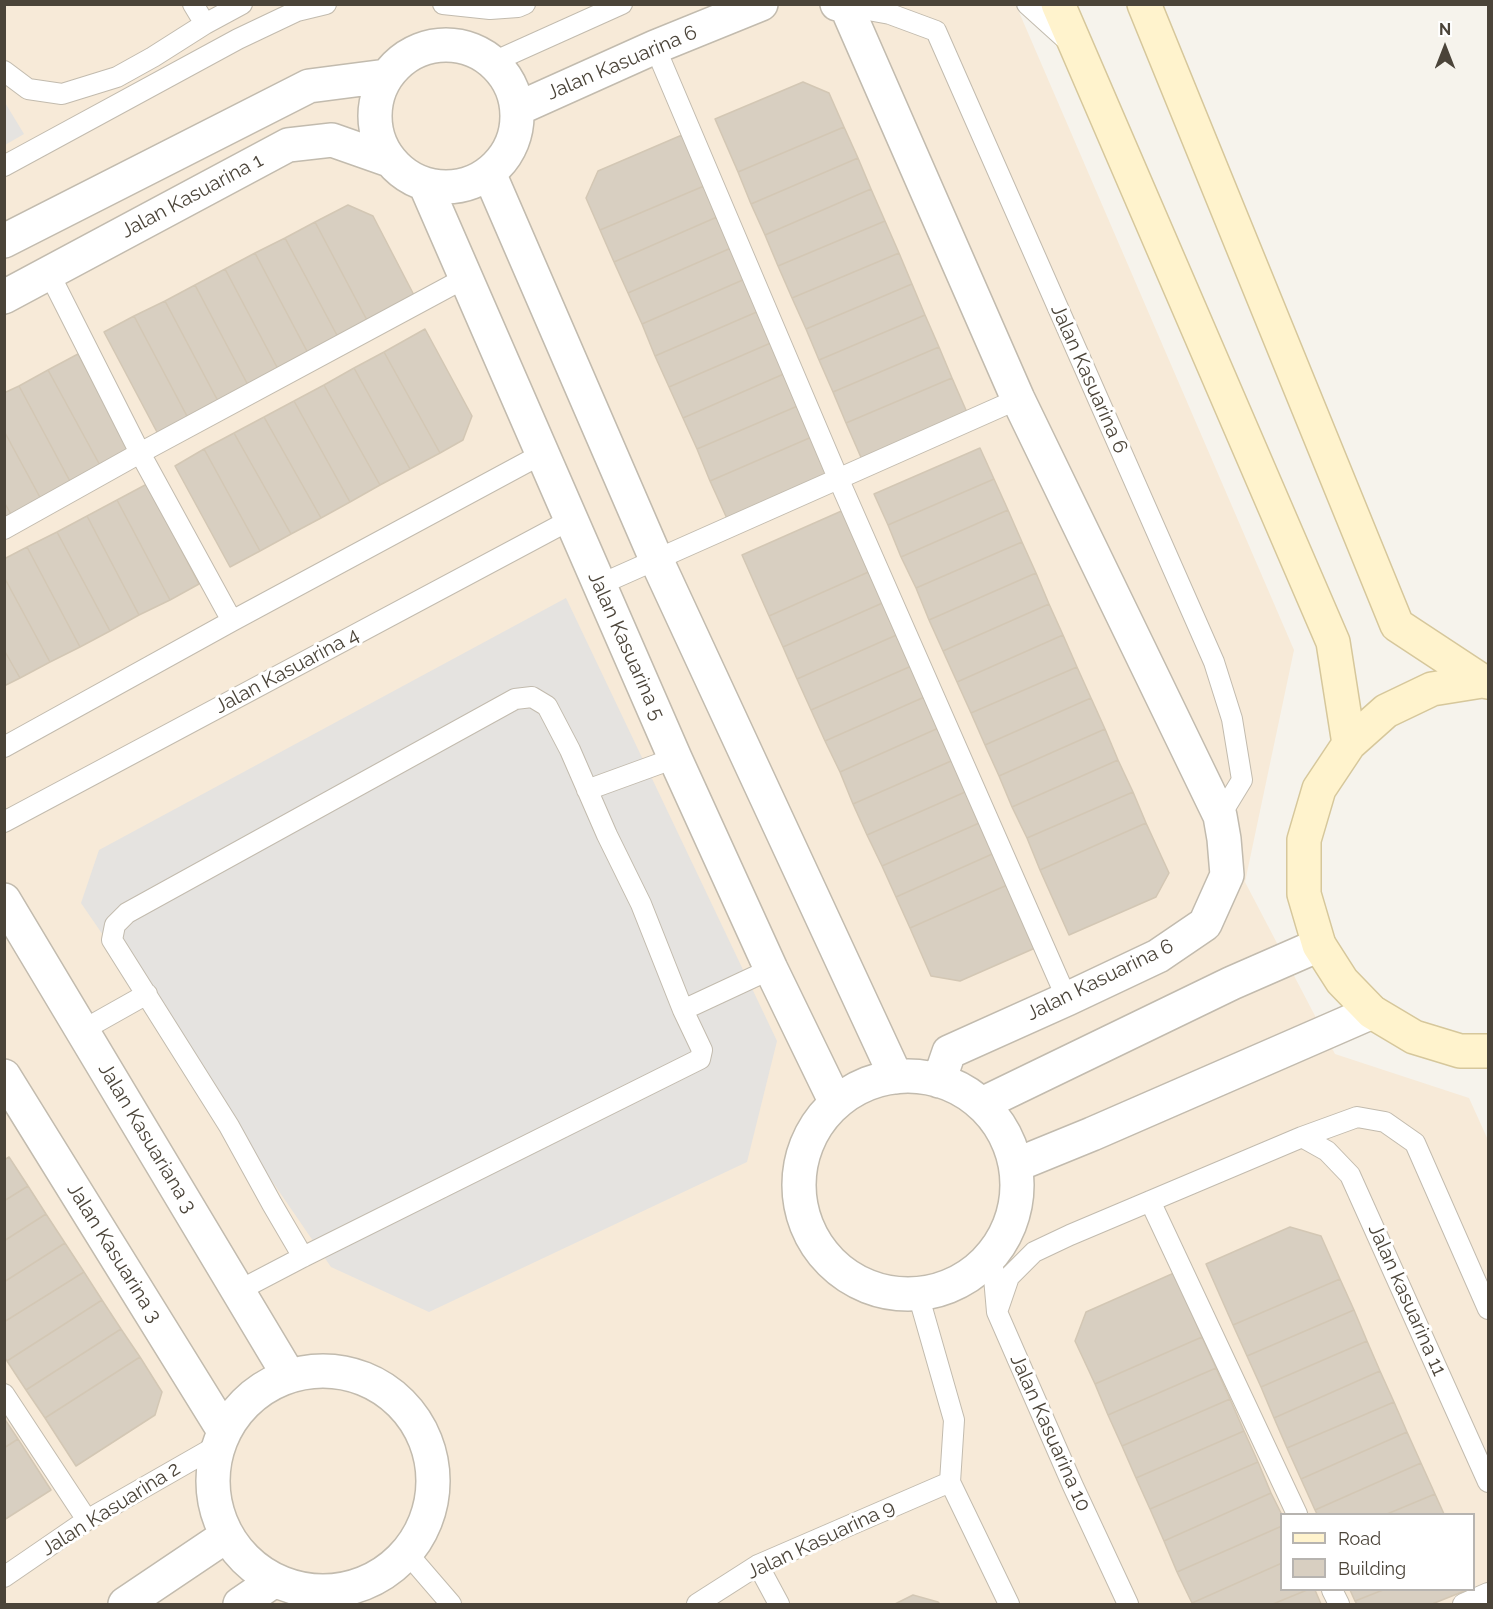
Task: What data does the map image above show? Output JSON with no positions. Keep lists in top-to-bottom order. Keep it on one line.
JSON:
{"streets":{"street":["Jalan Kasuarina 6","Jalan Kasuarina 1","Jalan Kasuarina 5","Jalan Kasuariana 3","Jalan Kasuarina 3"],"lane":["Jalan Kasuarina 4","Jalan kasuarina 11","Jalan Kasuarina 10","Jalan Kasuarina 2","Jalan Kasuarina 9"]},"crossings":[["Jalan Kasuarina 6","Jalan Kasuarina 1"],["Jalan Kasuarina 6","Jalan Kasuarina 5"],["Jalan Kasuarina 1","Jalan Kasuarina 5"],["Jalan Kasuarina 5","Jalan Kasuarina 4"],["Jalan Kasuarina 3","Jalan Kasuarina 2"]],"legend":["Road","Building"],"north":"top"}
